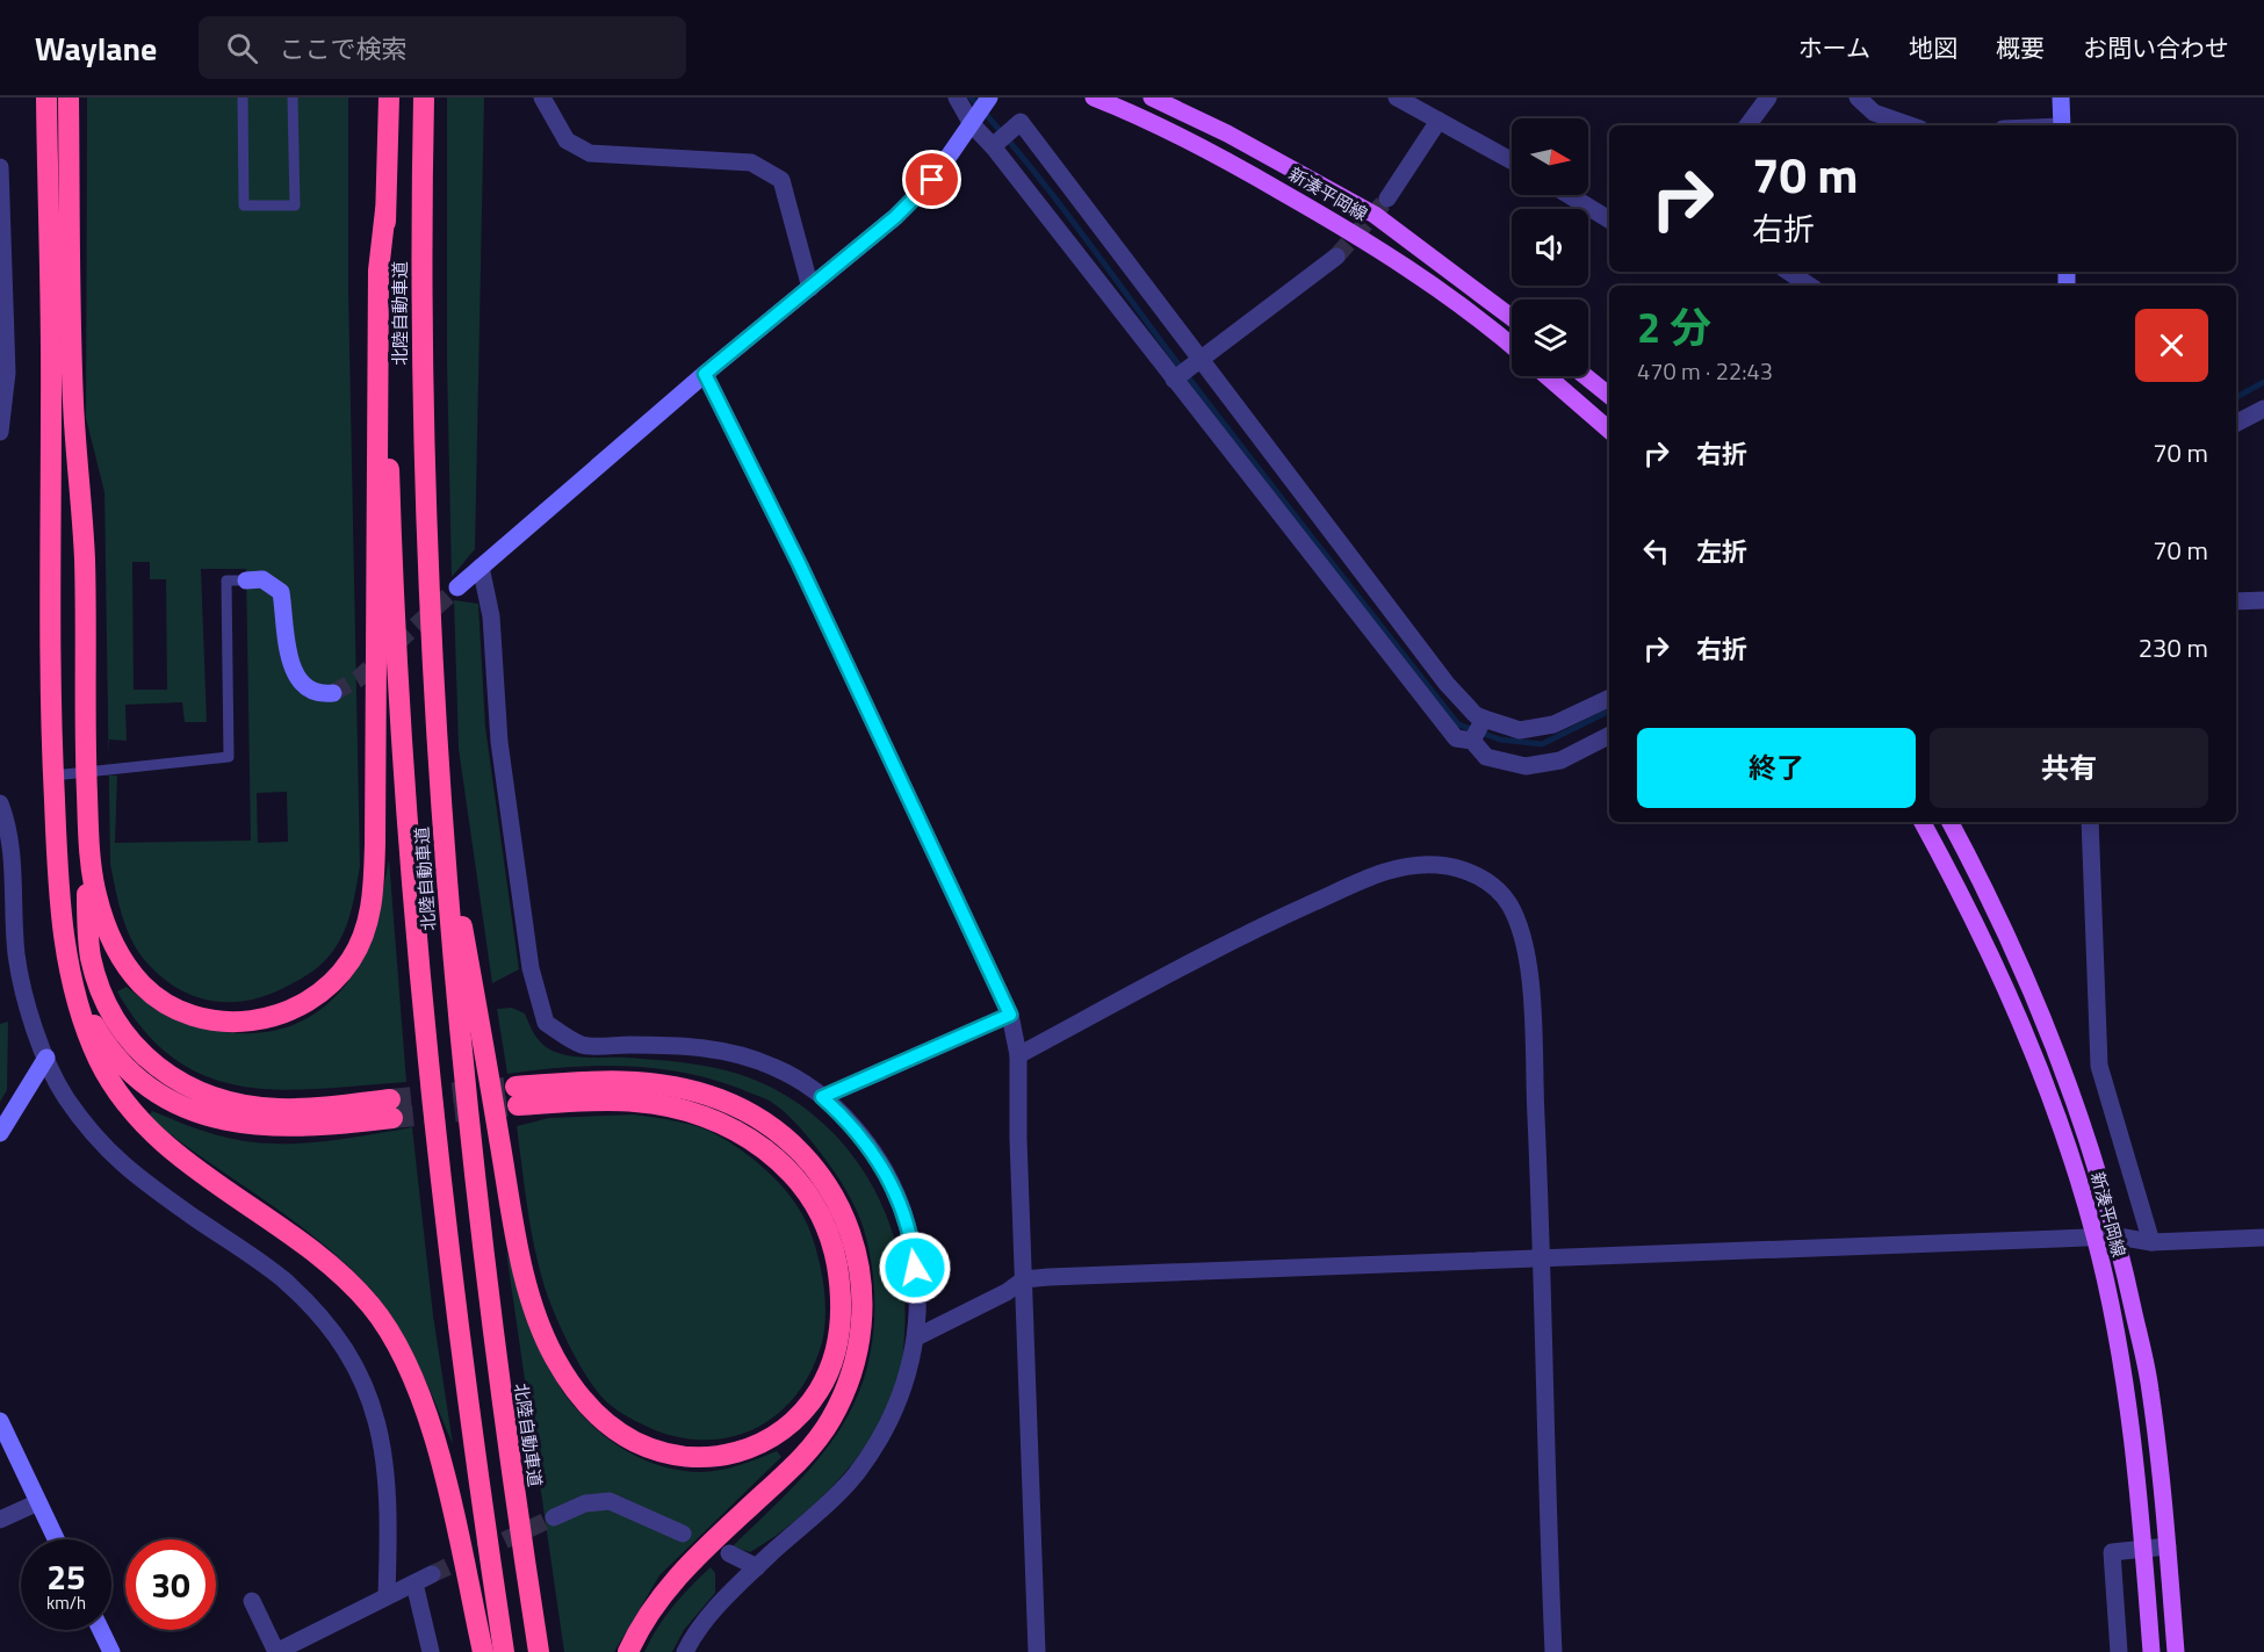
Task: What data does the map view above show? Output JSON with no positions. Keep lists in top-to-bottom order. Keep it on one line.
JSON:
{"streets":{"highway":["北陸自動車道"],"main road":["新湊平岡線"]},"north":"right","page":{"header":"Waylane","search":"ここで検索","nav":["ホーム","地図","概要","お問い合わせ"],"turn":["70 m","右折"],"heading":["2 分","470 m · 22:43"],"list":[{"name":"右折","value":"70 m"},{"name":"左折","value":"70 m"},{"name":"右折","value":"230 m"}],"buttons":["終了","共有"],"speed":"25 km/h","limit":"30"}}
